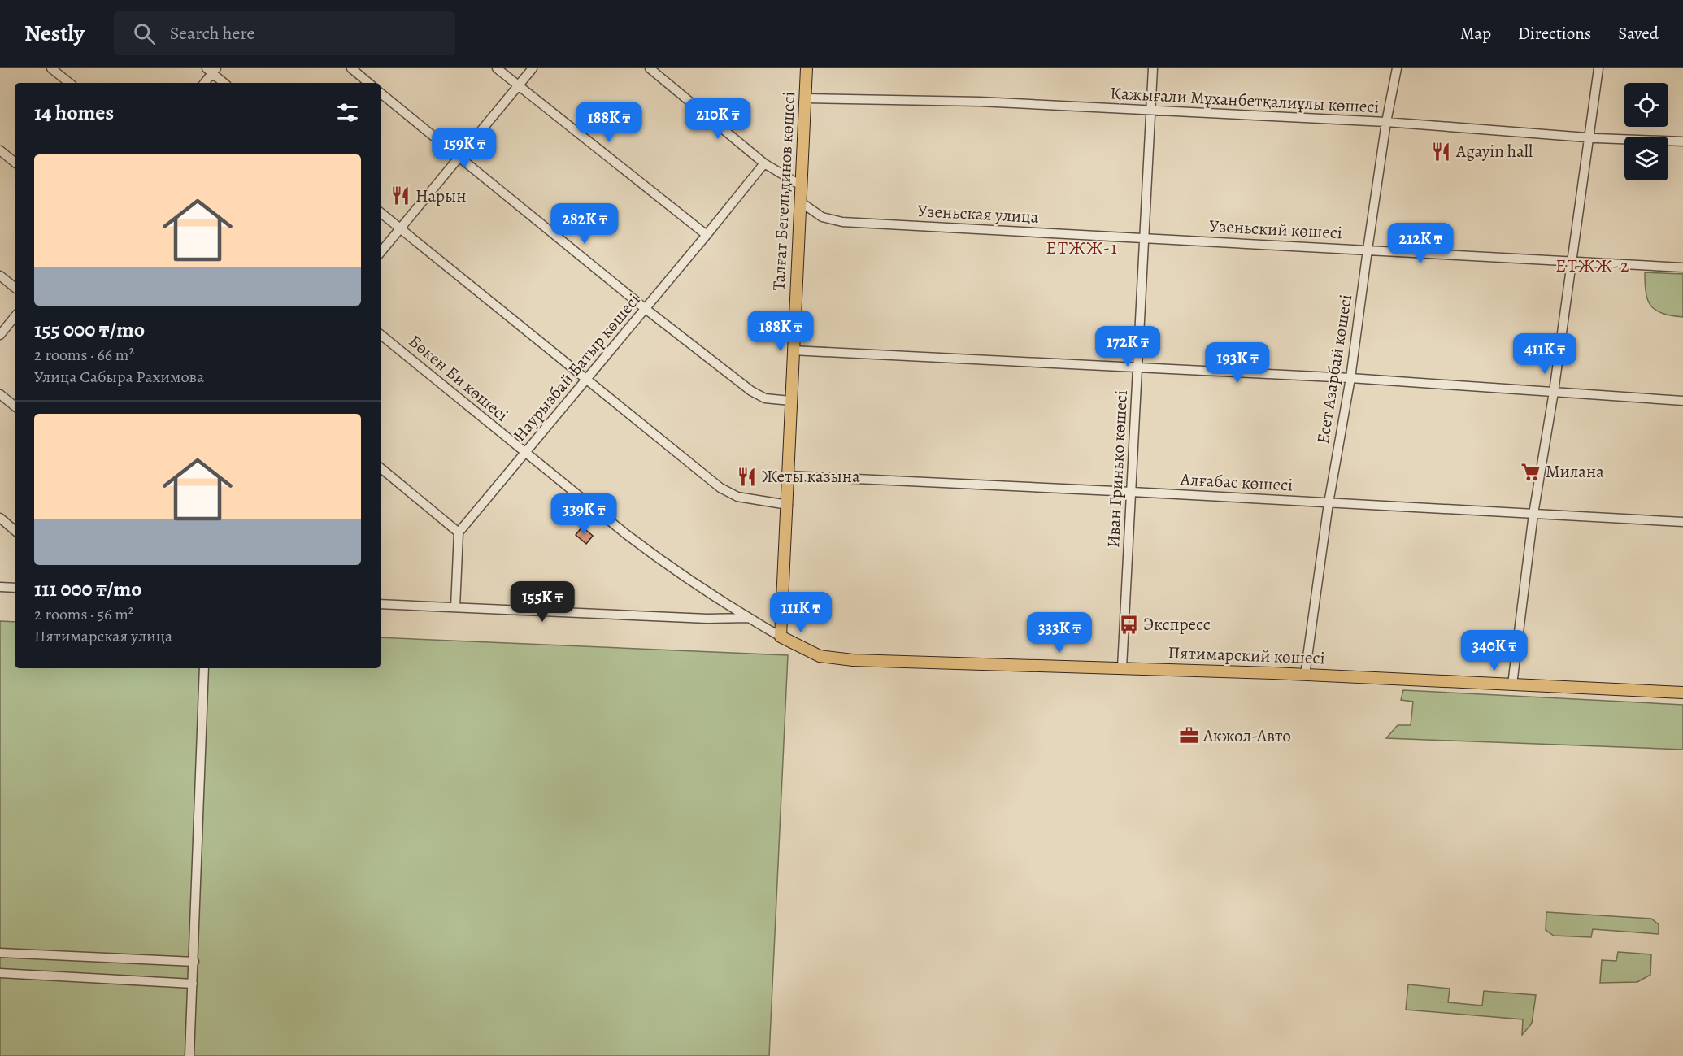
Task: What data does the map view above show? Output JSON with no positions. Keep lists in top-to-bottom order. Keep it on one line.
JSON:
{"streets":{"main road":["Талғат Бегельдинов көшесі","Пятимарский көшесі"],"street":["Қажығали Мұханбетқалиұлы көшесі","Узеньская улица","Узеньский көшесі","Наурызбай Батыр көшесі","Есет Азарбай көшесі","Бөкен Би көшесі","Иван Гринько көшесі","Алғабас көшесі"]},"crossings":[["Қажығали Мұханбетқалиұлы көшесі","Талғат Бегельдинов көшесі"],["Қажығали Мұханбетқалиұлы көшесі","Есет Азарбай көшесі"],["Қажығали Мұханбетқалиұлы көшесі","Иван Гринько көшесі"],["Талғат Бегельдинов көшесі","Узеньская улица"],["Талғат Бегельдинов көшесі","Бөкен Би көшесі"],["Талғат Бегельдинов көшесі","Алғабас көшесі"],["Талғат Бегельдинов көшесі","Пятимарский көшесі"],["Узеньская улица","Узеньский көшесі"],["Узеньская улица","Иван Гринько көшесі"],["Узеньский көшесі","Есет Азарбай көшесі"],["Наурызбай Батыр көшесі","Бөкен Би көшесі"],["Есет Азарбай көшесі","Алғабас көшесі"],["Есет Азарбай көшесі","Пятимарский көшесі"],["Бөкен Би көшесі","Пятимарский көшесі"],["Иван Гринько көшесі","Алғабас көшесі"],["Иван Гринько көшесі","Пятимарский көшесі"]],"districts":["ЕТЖЖ-1","ЕТЖЖ-2"],"places":{"restaurant":["Agayin hall","Нарын","Жеты казына"],"supermarket":["Милана"],"bus stop":["Экспресс"],"office":["Акжол-Авто"]},"page":{"header":"Nestly","search":"Search here","nav":["Map","Directions","Saved"],"heading":"14 homes","price":["210K ₸","188K ₸","159K ₸","282K ₸","212K ₸","188K ₸","172K ₸","411K ₸","193K ₸","339K ₸","155K ₸","111K ₸","333K ₸","340K ₸"],"list":[{"name":"155 000 ₸/mo","note":"2 rooms · 66 m² · Улица Сабыра Рахимова"},{"name":"111 000 ₸/mo","note":"2 rooms · 56 m² · Пятимарская улица"}]}}
